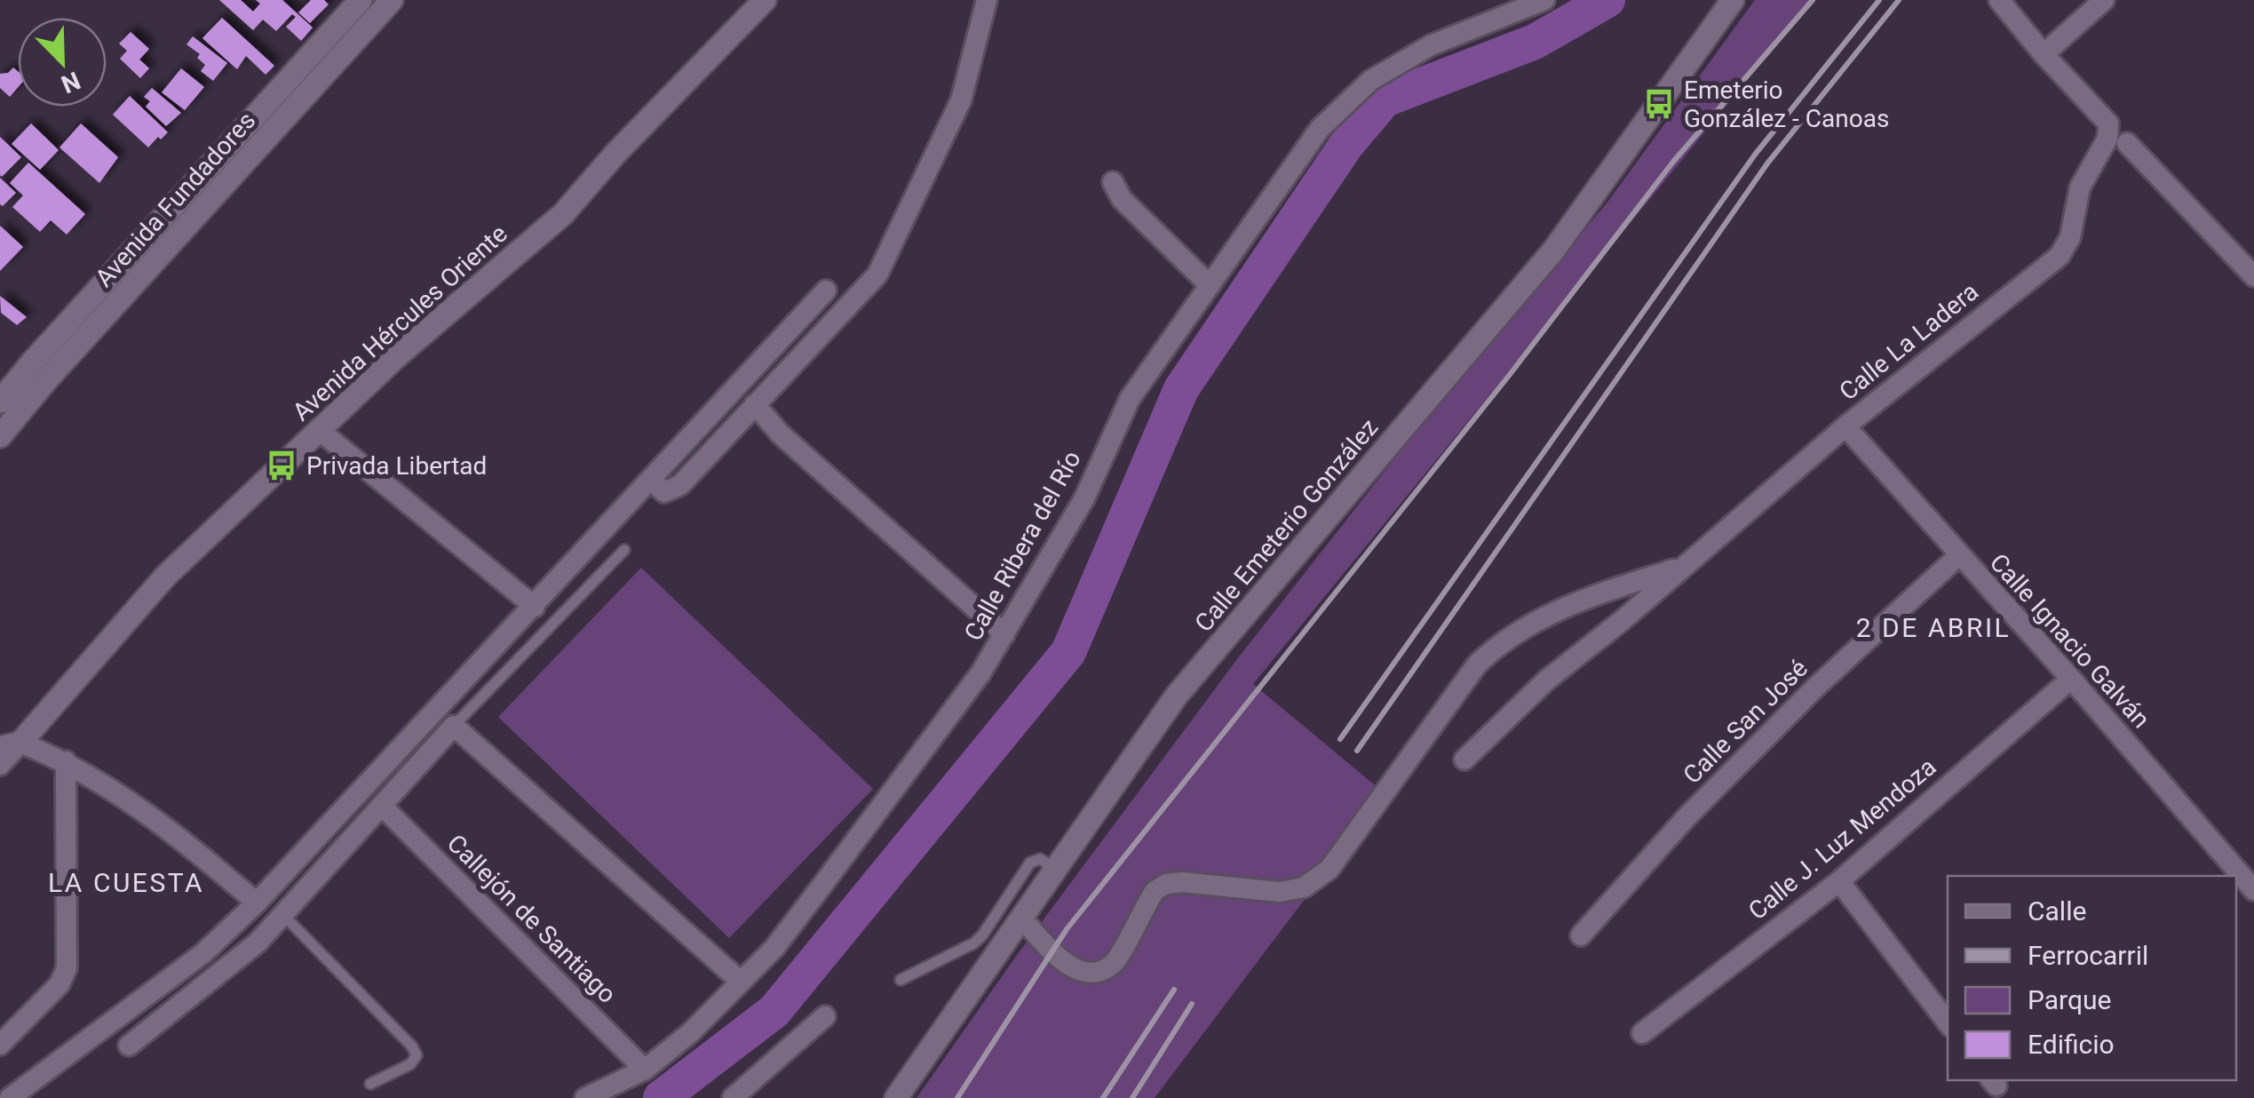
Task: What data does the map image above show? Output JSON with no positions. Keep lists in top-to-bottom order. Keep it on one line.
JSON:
{"streets":{"street":["Avenida Fundadores","Avenida Hércules Oriente","Calle La Ladera","Calle Emeterio González","Calle Ribera del Río","Calle Ignacio Galván","Calle San José","Calle J. Luz Mendoza","Callejón de Santiago"]},"crossings":[["Calle La Ladera","Calle Emeterio González"],["Calle La Ladera","Calle Ignacio Galván"],["Calle Ribera del Río","Callejón de Santiago"],["Calle Ignacio Galván","Calle San José"],["Calle Ignacio Galván","Calle J. Luz Mendoza"]],"districts":["2 DE ABRIL","LA CUESTA"],"places":{"bus stop":["Emeterio González - Canoas","Privada Libertad"]},"legend":["Calle","Ferrocarril","Parque","Edificio"],"north":"bottom right"}
